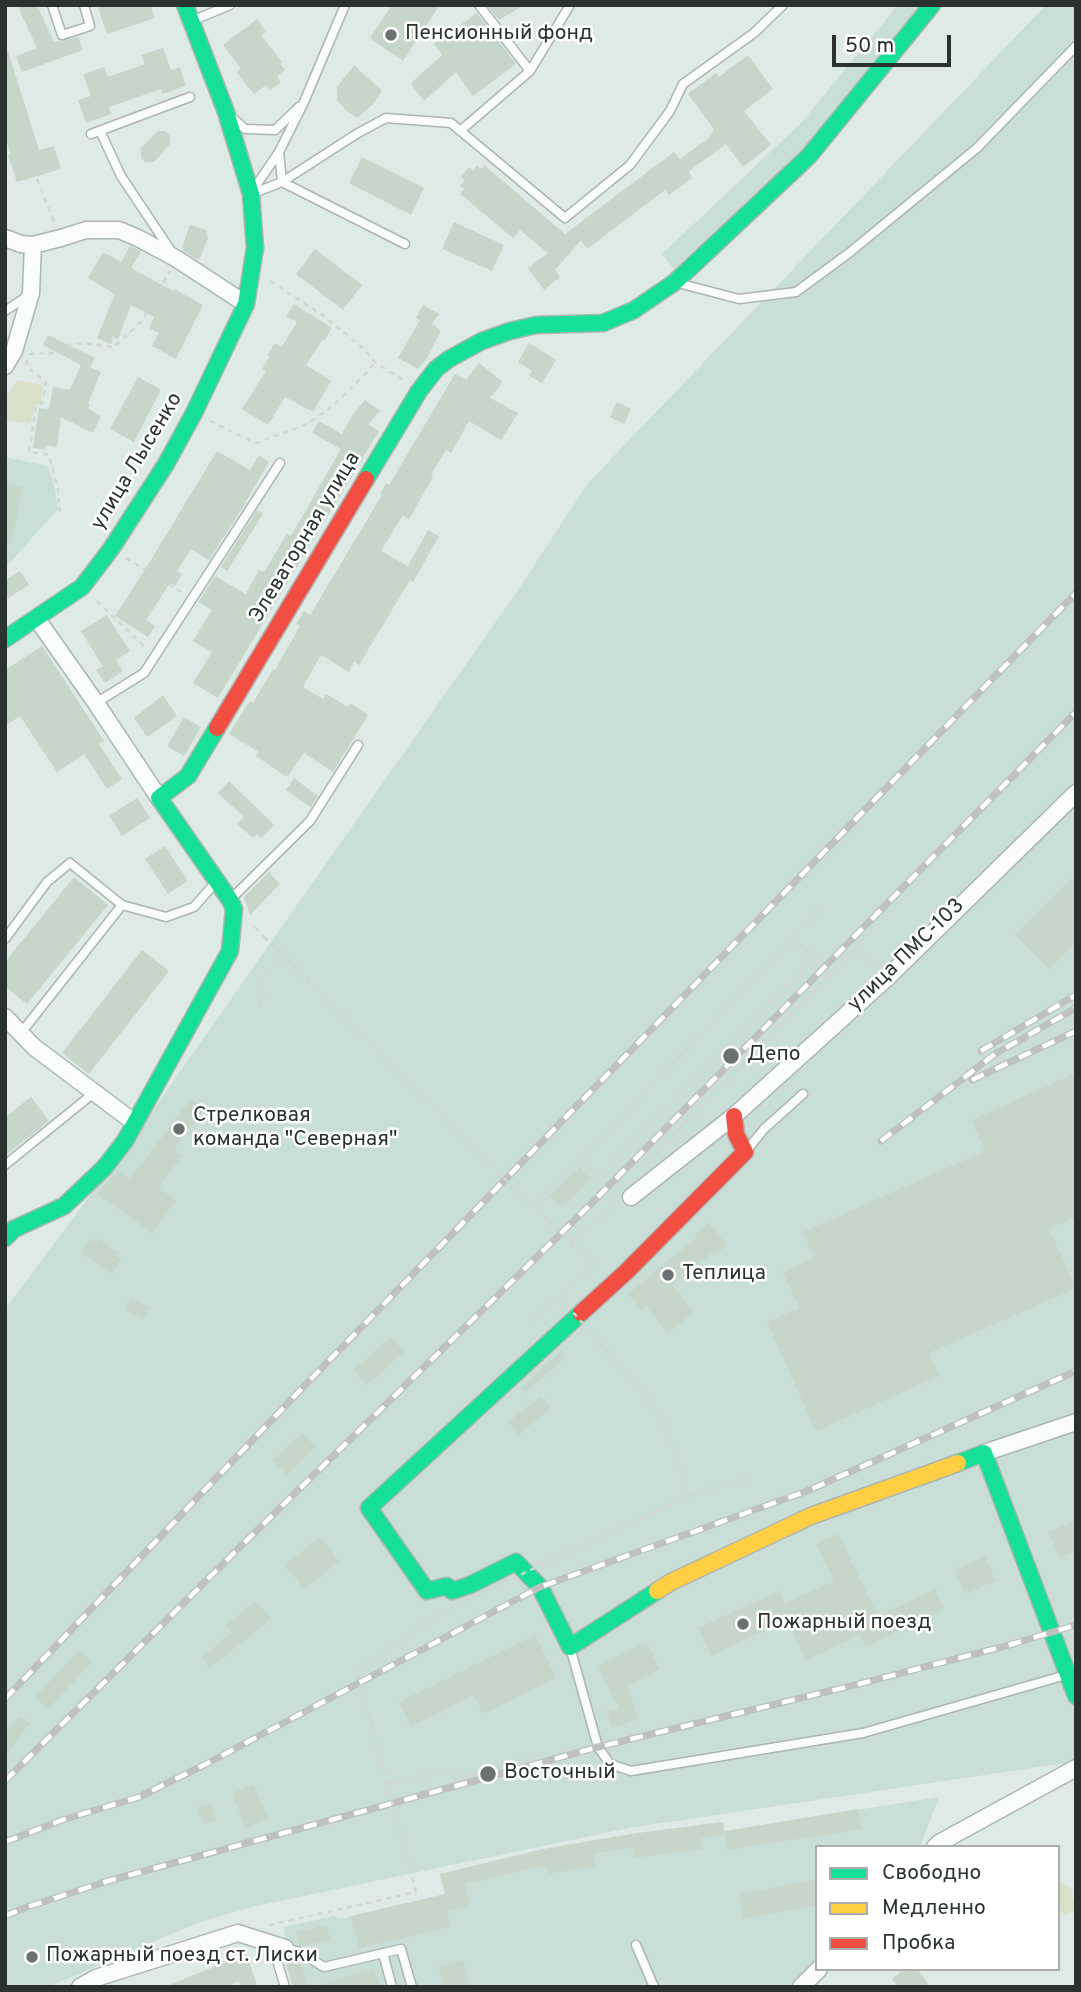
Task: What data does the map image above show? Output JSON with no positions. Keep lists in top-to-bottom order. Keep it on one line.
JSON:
{"streets":{"street":["улица Лысенко","Элеваторная улица","улица ПМС-103"]},"places":["Пенсионный фонд","Депо","Стрелковая команда \"Северная\"","Теплица","Пожарный поезд","Восточный","Пожарный поезд ст. Лиски"],"legend":["Свободно","Медленно","Пробка"],"scale_bar":"50 m"}
